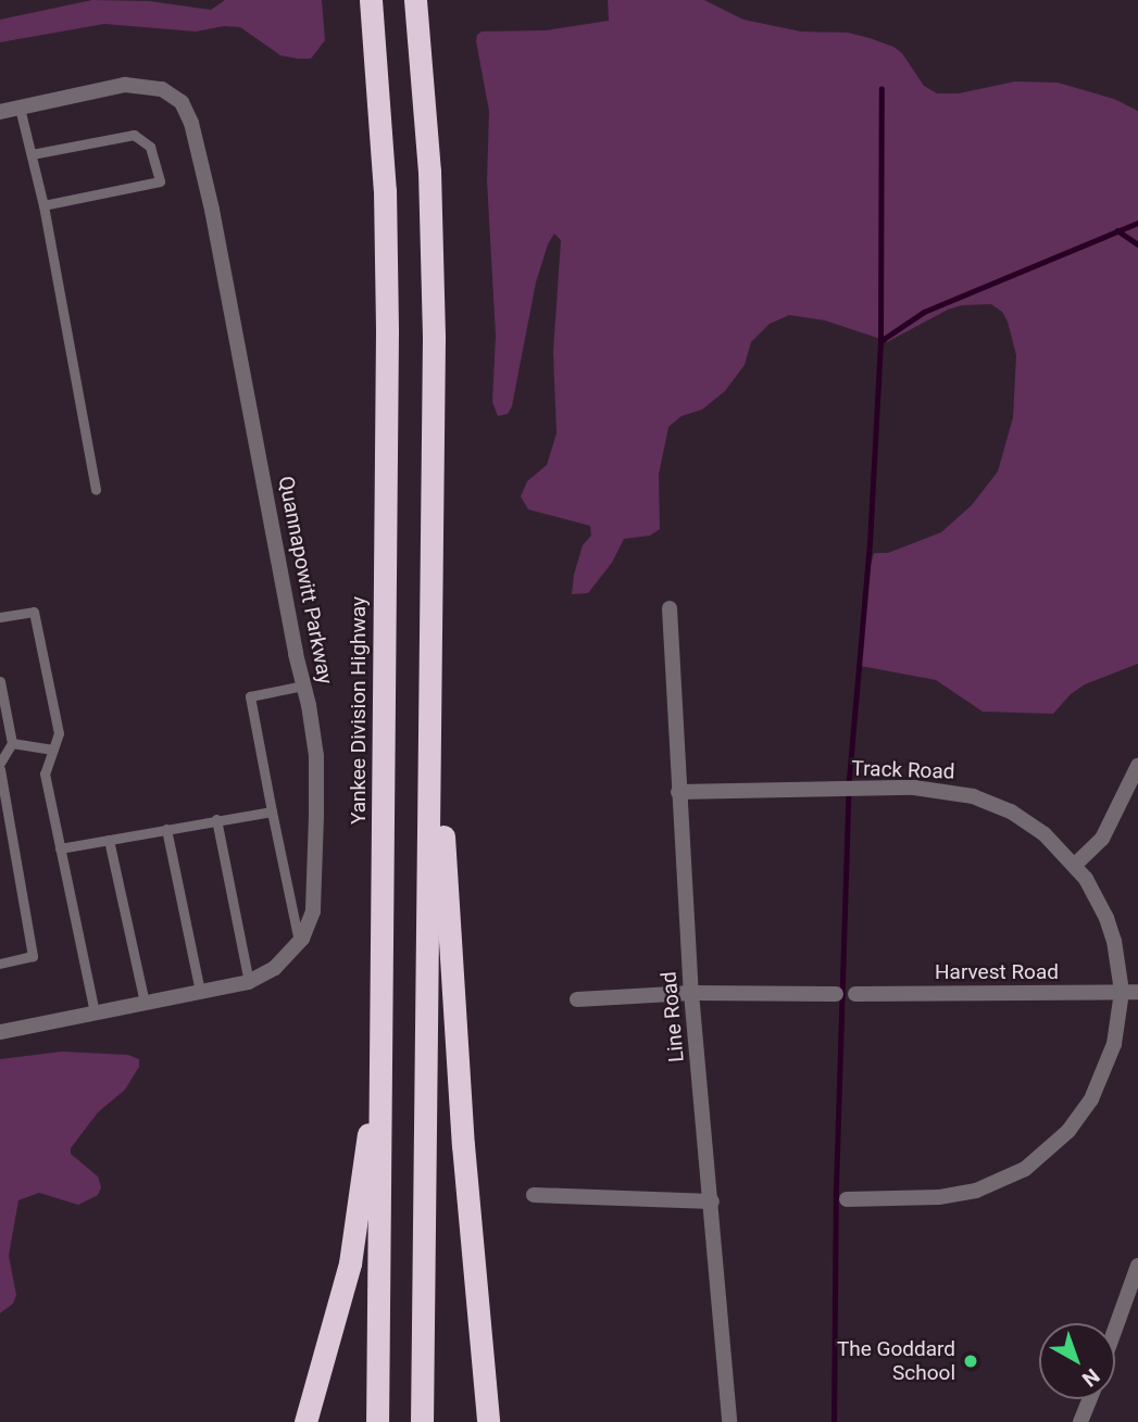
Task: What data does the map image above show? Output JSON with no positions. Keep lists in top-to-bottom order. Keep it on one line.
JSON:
{"streets":{"highway":["Yankee Division Highway"],"street":["Quannapowitt Parkway","Track Road","Harvest Road","Line Road"]},"crossings":[["Track Road","Harvest Road"],["Track Road","Line Road"]],"places":["The Goddard School"],"north":"bottom right"}
